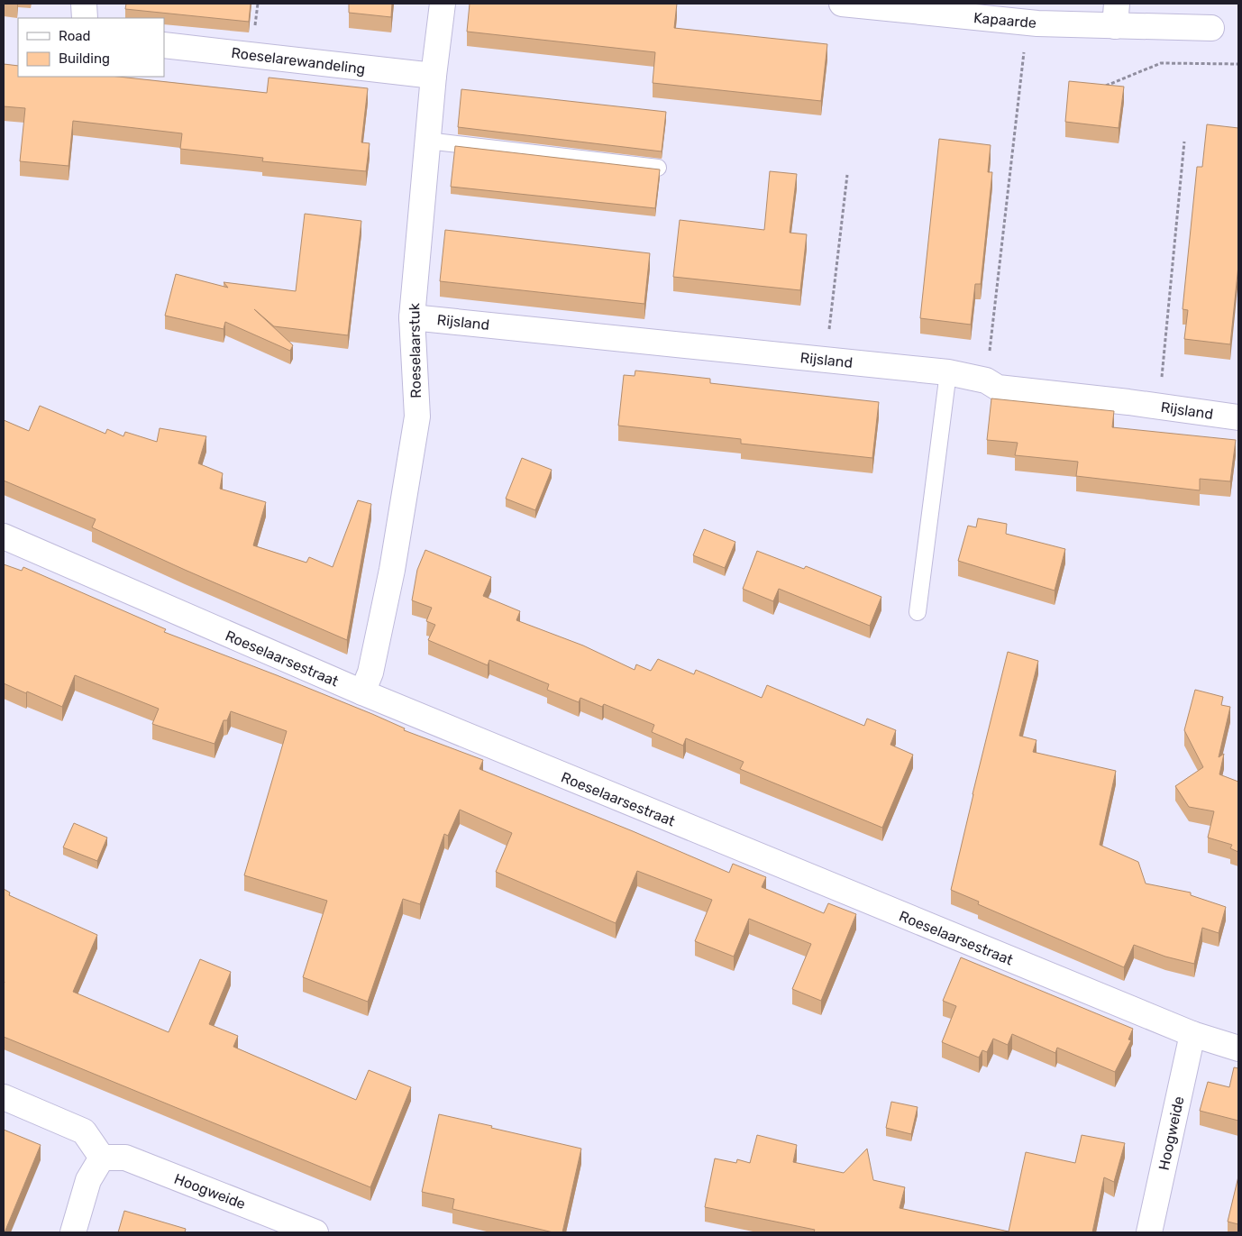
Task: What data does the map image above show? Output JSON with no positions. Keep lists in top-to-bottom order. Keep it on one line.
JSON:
{"streets":{"street":["Kapaarde","Roeselarewandeling","Rijsland","Roeselaarstuk","Roeselaarsestraat","Hoogweide"]},"crossings":[["Roeselarewandeling","Roeselaarstuk"],["Rijsland","Roeselaarstuk"],["Roeselaarstuk","Roeselaarsestraat"],["Roeselaarsestraat","Hoogweide"]],"legend":["Road","Building"]}
